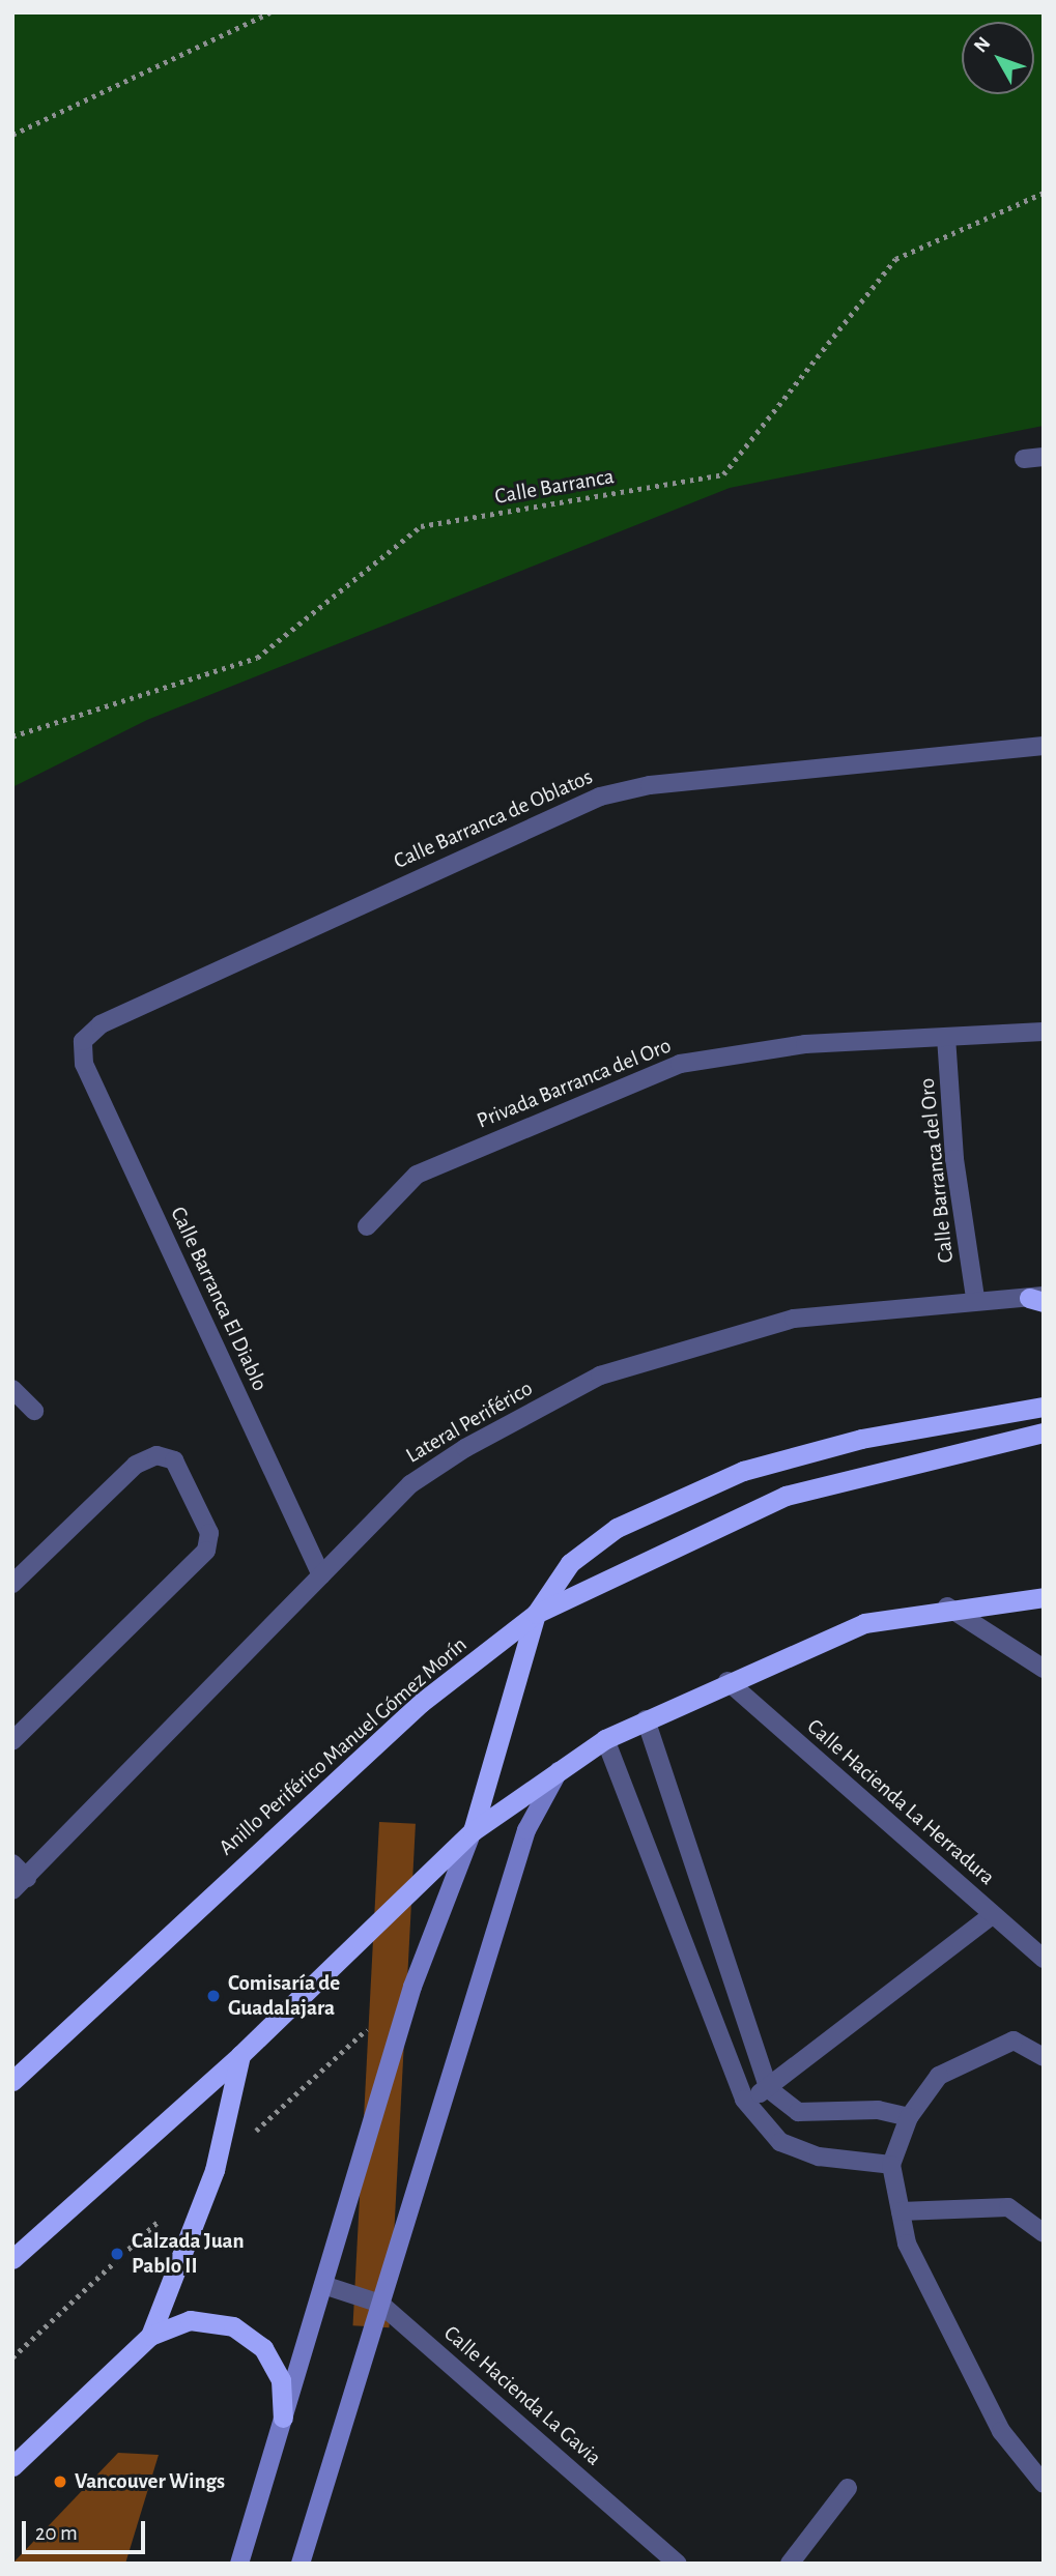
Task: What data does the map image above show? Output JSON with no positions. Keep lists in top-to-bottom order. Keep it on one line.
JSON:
{"streets":{"highway":["Anillo Periférico Manuel Gómez Morín"],"street":["Calle Barranca de Oblatos","Privada Barranca del Oro","Calle Barranca del Oro","Calle Barranca El Diablo","Lateral Periférico","Calle Hacienda La Herradura","Calle Hacienda La Gavia"],"path":["Calle Barranca"]},"crossings":[["Calle Barranca de Oblatos","Calle Barranca El Diablo"],["Privada Barranca del Oro","Calle Barranca del Oro"],["Calle Barranca del Oro","Lateral Periférico"],["Calle Barranca El Diablo","Lateral Periférico"]],"places":["Comisaría de Guadalajara","Calzada Juan Pablo II","Vancouver Wings"],"scale_bar":"20 m","north":"top left"}
